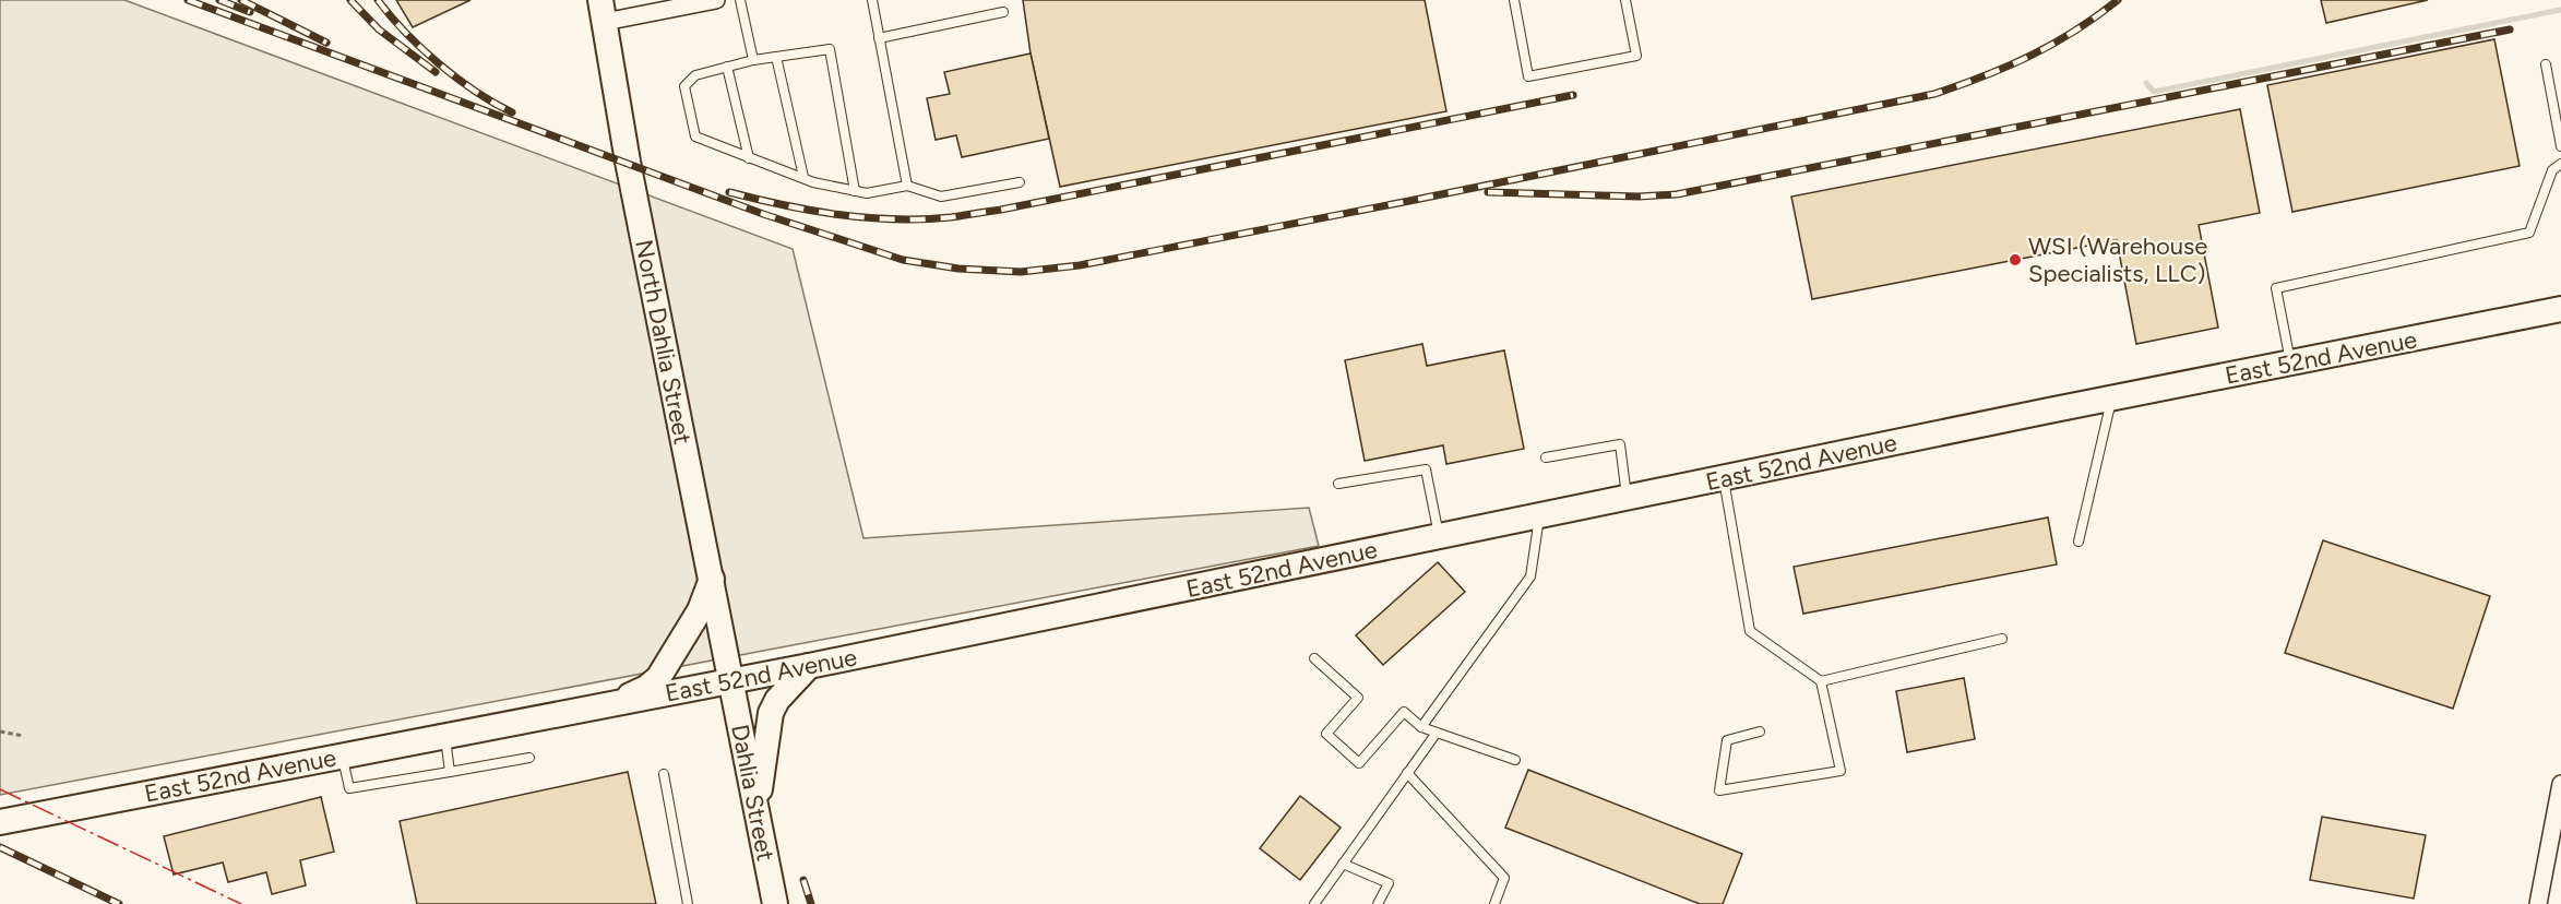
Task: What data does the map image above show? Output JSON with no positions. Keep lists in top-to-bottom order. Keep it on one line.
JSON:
{"streets":{"street":["North Dahlia Street","East 52nd Avenue","Dahlia Street"]},"crossings":[["North Dahlia Street","East 52nd Avenue"],["North Dahlia Street","Dahlia Street"],["East 52nd Avenue","Dahlia Street"]],"places":["WSI (Warehouse Specialists, LLC)"]}
